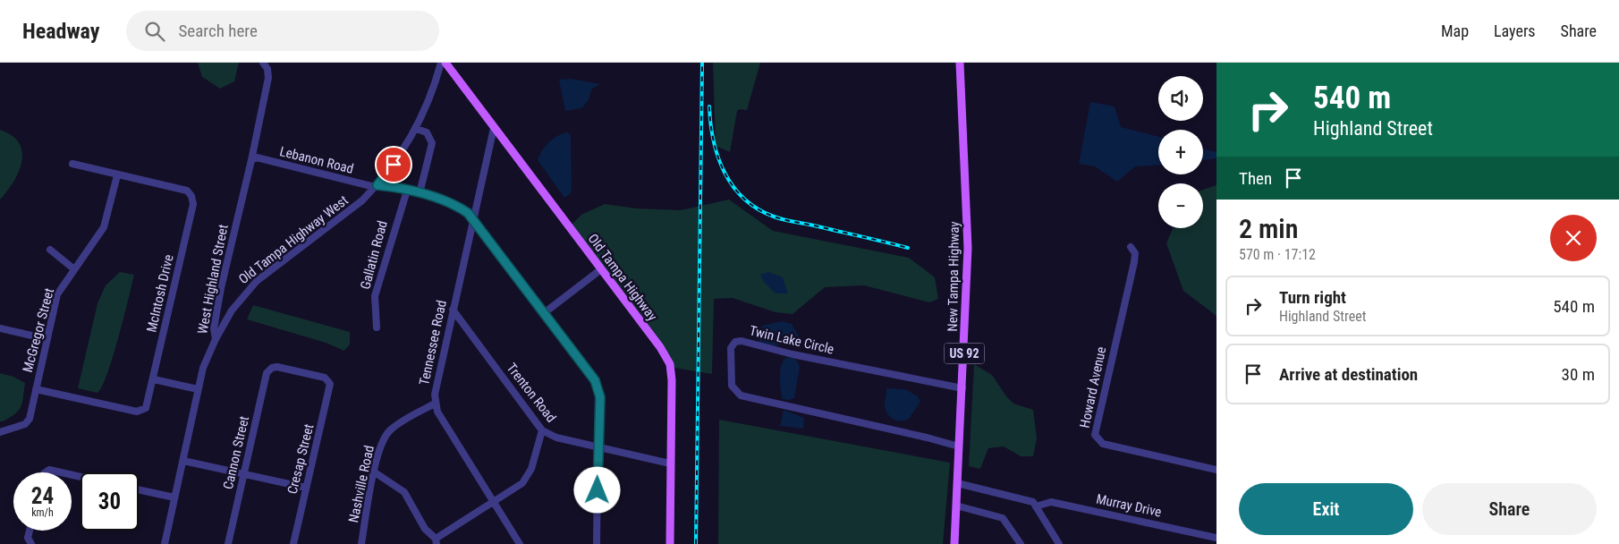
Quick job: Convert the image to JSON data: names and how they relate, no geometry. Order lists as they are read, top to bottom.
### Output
{
  "streets": {
    "main road": ["New Tampa Highway", "Old Tampa Highway", "US 92"],
    "street": [
      "Lebanon Road",
      "Old Tampa Highway West",
      "Gallatin Road",
      "West Highland Street",
      "McIntosh Drive",
      "McGregor Street",
      "Twin Lake Circle",
      "Tennessee Road",
      "Howard Avenue",
      "Trenton Road",
      "Cannon Street",
      "Cresap Street",
      "Nashville Road",
      "Murray Drive"
    ]
  },
  "crossings": [
    ["Lebanon Road", "Old Tampa Highway West"],
    ["Lebanon Road", "Gallatin Road"],
    ["Lebanon Road", "West Highland Street"],
    ["Lebanon Road", "Tennessee Road"],
    ["Lebanon Road", "Trenton Road"],
    ["Old Tampa Highway West", "West Highland Street"],
    ["New Tampa Highway", "Twin Lake Circle"],
    ["Old Tampa Highway", "Tennessee Road"],
    ["Old Tampa Highway", "Trenton Road"],
    ["McIntosh Drive", "McGregor Street"],
    ["Tennessee Road", "Trenton Road"],
    ["Tennessee Road", "Nashville Road"],
    ["Cannon Street", "Cresap Street"]
  ],
  "page": {
    "header": "Headway",
    "search": "Search here",
    "nav": ["Map", "Layers", "Share"],
    "turn": ["540 m", "Highland Street"],
    "map_buttons": ["+", "−"],
    "then": "Then",
    "heading": ["2 min", "570 m · 17:12"],
    "list": [
      {
        "name": "Turn right",
        "note": "Highland Street",
        "value": "540 m"
      },
      {
        "name": "Arrive at destination",
        "value": "30 m"
      }
    ],
    "speed": "24 km/h",
    "limit": "30",
    "buttons": ["Exit", "Share"]
  }
}
